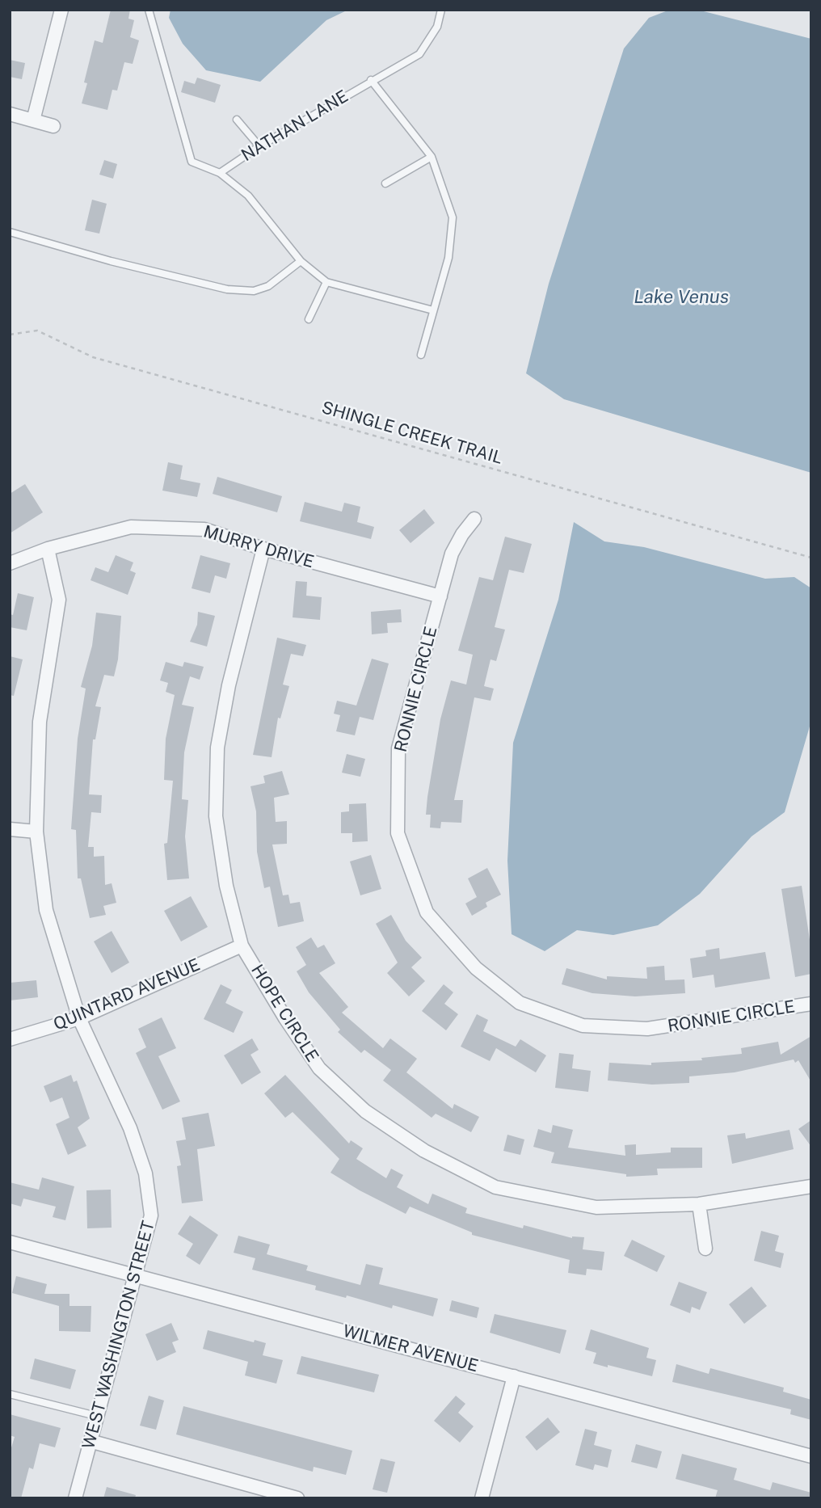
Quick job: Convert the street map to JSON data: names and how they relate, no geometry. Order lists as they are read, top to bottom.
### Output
{
  "streets": {
    "street": [
      "MURRY DRIVE",
      "RONNIE CIRCLE",
      "QUINTARD AVENUE",
      "HOPE CIRCLE",
      "WEST WASHINGTON STREET",
      "WILMER AVENUE"
    ],
    "lane": ["NATHAN LANE"],
    "path": ["SHINGLE CREEK TRAIL"]
  },
  "crossings": [
    ["MURRY DRIVE", "RONNIE CIRCLE"],
    ["MURRY DRIVE", "HOPE CIRCLE"],
    ["MURRY DRIVE", "WEST WASHINGTON STREET"],
    ["QUINTARD AVENUE", "HOPE CIRCLE"],
    ["QUINTARD AVENUE", "WEST WASHINGTON STREET"],
    ["WEST WASHINGTON STREET", "WILMER AVENUE"]
  ],
  "water": ["Lake Venus"]
}
